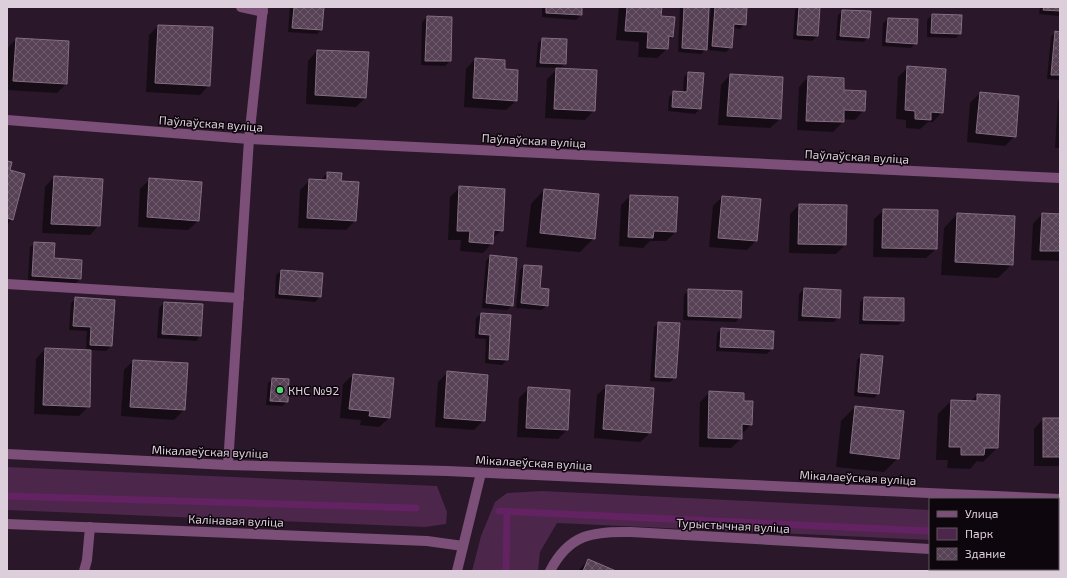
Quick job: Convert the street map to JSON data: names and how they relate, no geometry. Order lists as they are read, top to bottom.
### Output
{
  "streets": {
    "street": [
      "Паўлаўская вуліца",
      "Мікалаеўская вуліца",
      "Калінавая вуліца",
      "Турыстычная вуліца"
    ]
  },
  "places": ["КНС №92"],
  "legend": ["Улица", "Парк", "Здание"]
}
